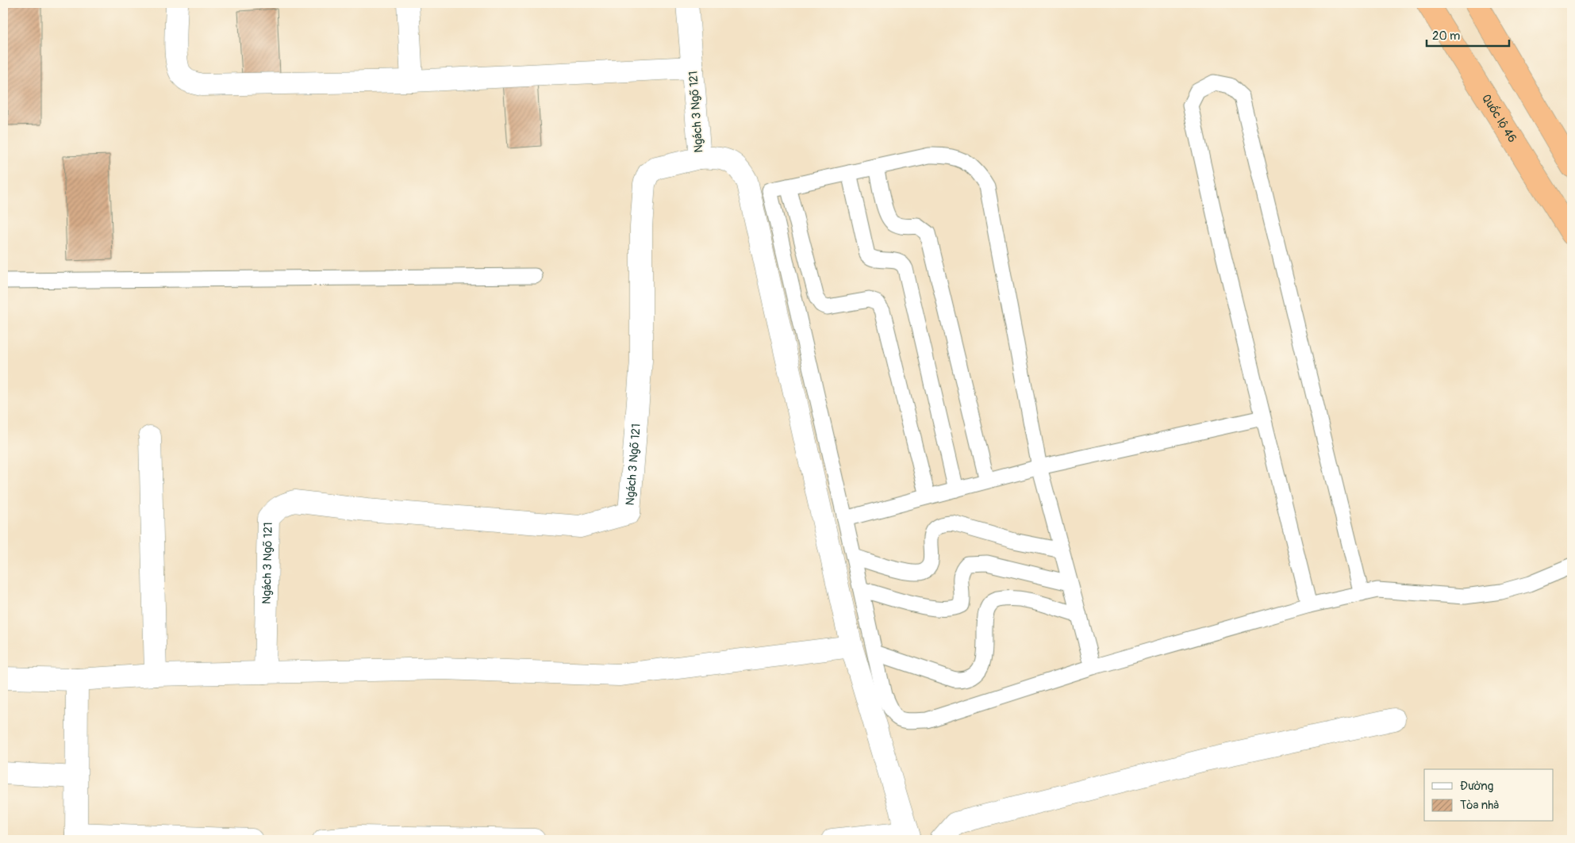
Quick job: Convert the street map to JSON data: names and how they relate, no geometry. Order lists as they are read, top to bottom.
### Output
{
  "streets": {
    "highway": ["Quốc lộ 46"],
    "street": ["Ngách 3 Ngõ 121"]
  },
  "legend": ["Đường", "Tòa nhà"],
  "scale_bar": "20 m"
}
